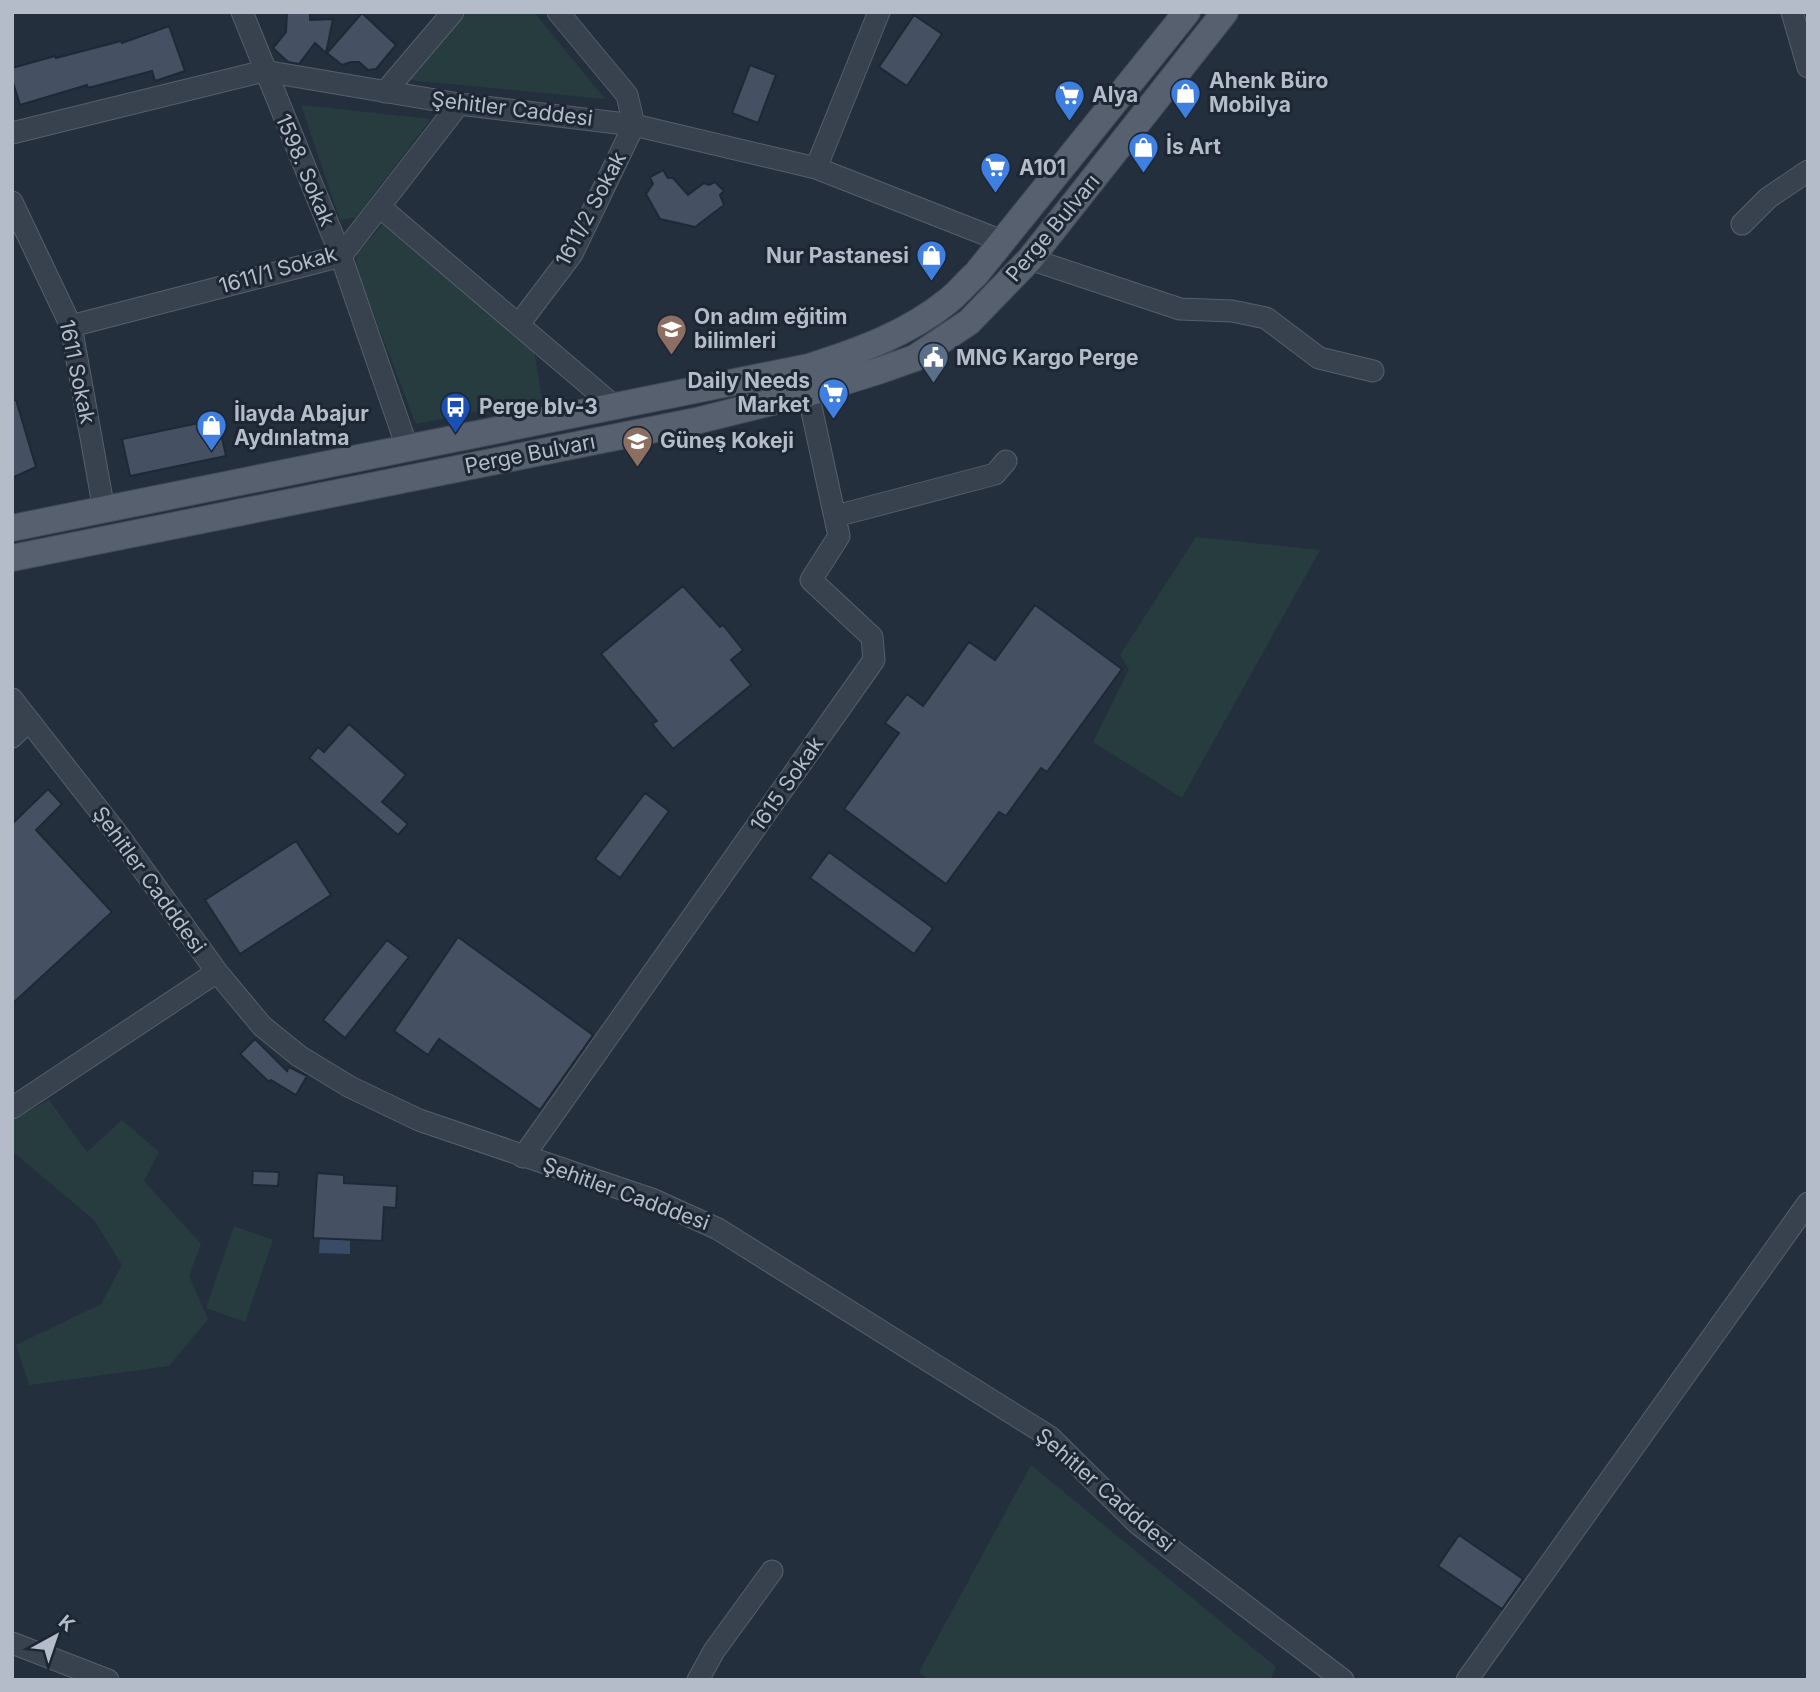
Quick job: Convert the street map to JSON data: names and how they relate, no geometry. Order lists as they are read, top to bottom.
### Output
{
  "streets": {
    "main road": ["Perge Bulvarı"],
    "street": [
      "Şehitler Caddesi",
      "1598. Sokak",
      "1611/2 Sokak",
      "1611/1 Sokak",
      "1611 Sokak",
      "1615 Sokak",
      "Şehitler Cadddesi"
    ]
  },
  "crossings": [
    ["Şehitler Caddesi", "1598. Sokak"],
    ["Şehitler Caddesi", "1611/2 Sokak"],
    ["Şehitler Caddesi", "Perge Bulvarı"],
    ["Şehitler Caddesi", "1611/1 Sokak"],
    ["1598. Sokak", "Perge Bulvarı"],
    ["1598. Sokak", "1611/1 Sokak"],
    ["Perge Bulvarı", "1611 Sokak"],
    ["Perge Bulvarı", "1615 Sokak"],
    ["1611/1 Sokak", "1611 Sokak"],
    ["1615 Sokak", "Şehitler Cadddesi"]
  ],
  "places": {
    "shop": [
      "Ahenk Büro Mobilya",
      "İs Art",
      "Nur Pastanesi",
      "İlayda Abajur Aydınlatma"
    ],
    "supermarket": ["Alya", "A101", "Daily Needs Market"],
    "school or university": ["On adım eğitim bilimleri", "Güneş Kokeji"],
    "public building": ["MNG Kargo Perge"],
    "bus stop": ["Perge blv-3"]
  },
  "north": "top right"
}
